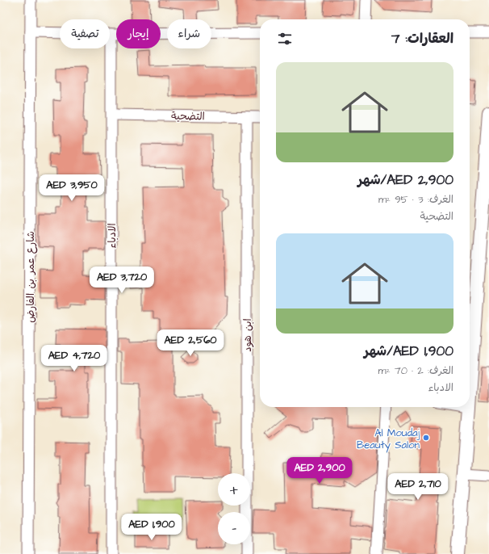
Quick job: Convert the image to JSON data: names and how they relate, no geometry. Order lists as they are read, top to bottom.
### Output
{
  "streets": {
    "street": [
      "التضحية",
      "الادباء",
      "شارع عمر بن الفارض",
      "ابن هود"
    ]
  },
  "crossings": [
    ["التضحية", "الادباء"],
    ["التضحية", "ابن هود"]
  ],
  "places": ["Al Moudaj Beauty Salon"],
  "page": {
    "chip": ["شراء", "إيجار", "تصفية"],
    "heading": "العقارات: 7",
    "list": [
      {
        "name": "AED 2,900/شهر",
        "note": "الغرف: 3 · 95 m² · التضحية"
      },
      {
        "name": "AED 1,900/شهر",
        "note": "الغرف: 2 · 70 m² · الادباء"
      }
    ],
    "price": [
      "AED 3,950",
      "AED 3,720",
      "AED 2,560",
      "AED 4,720",
      "AED 2,900",
      "AED 2,710",
      "AED 1,900"
    ],
    "map_buttons": ["+", "−"]
  }
}
